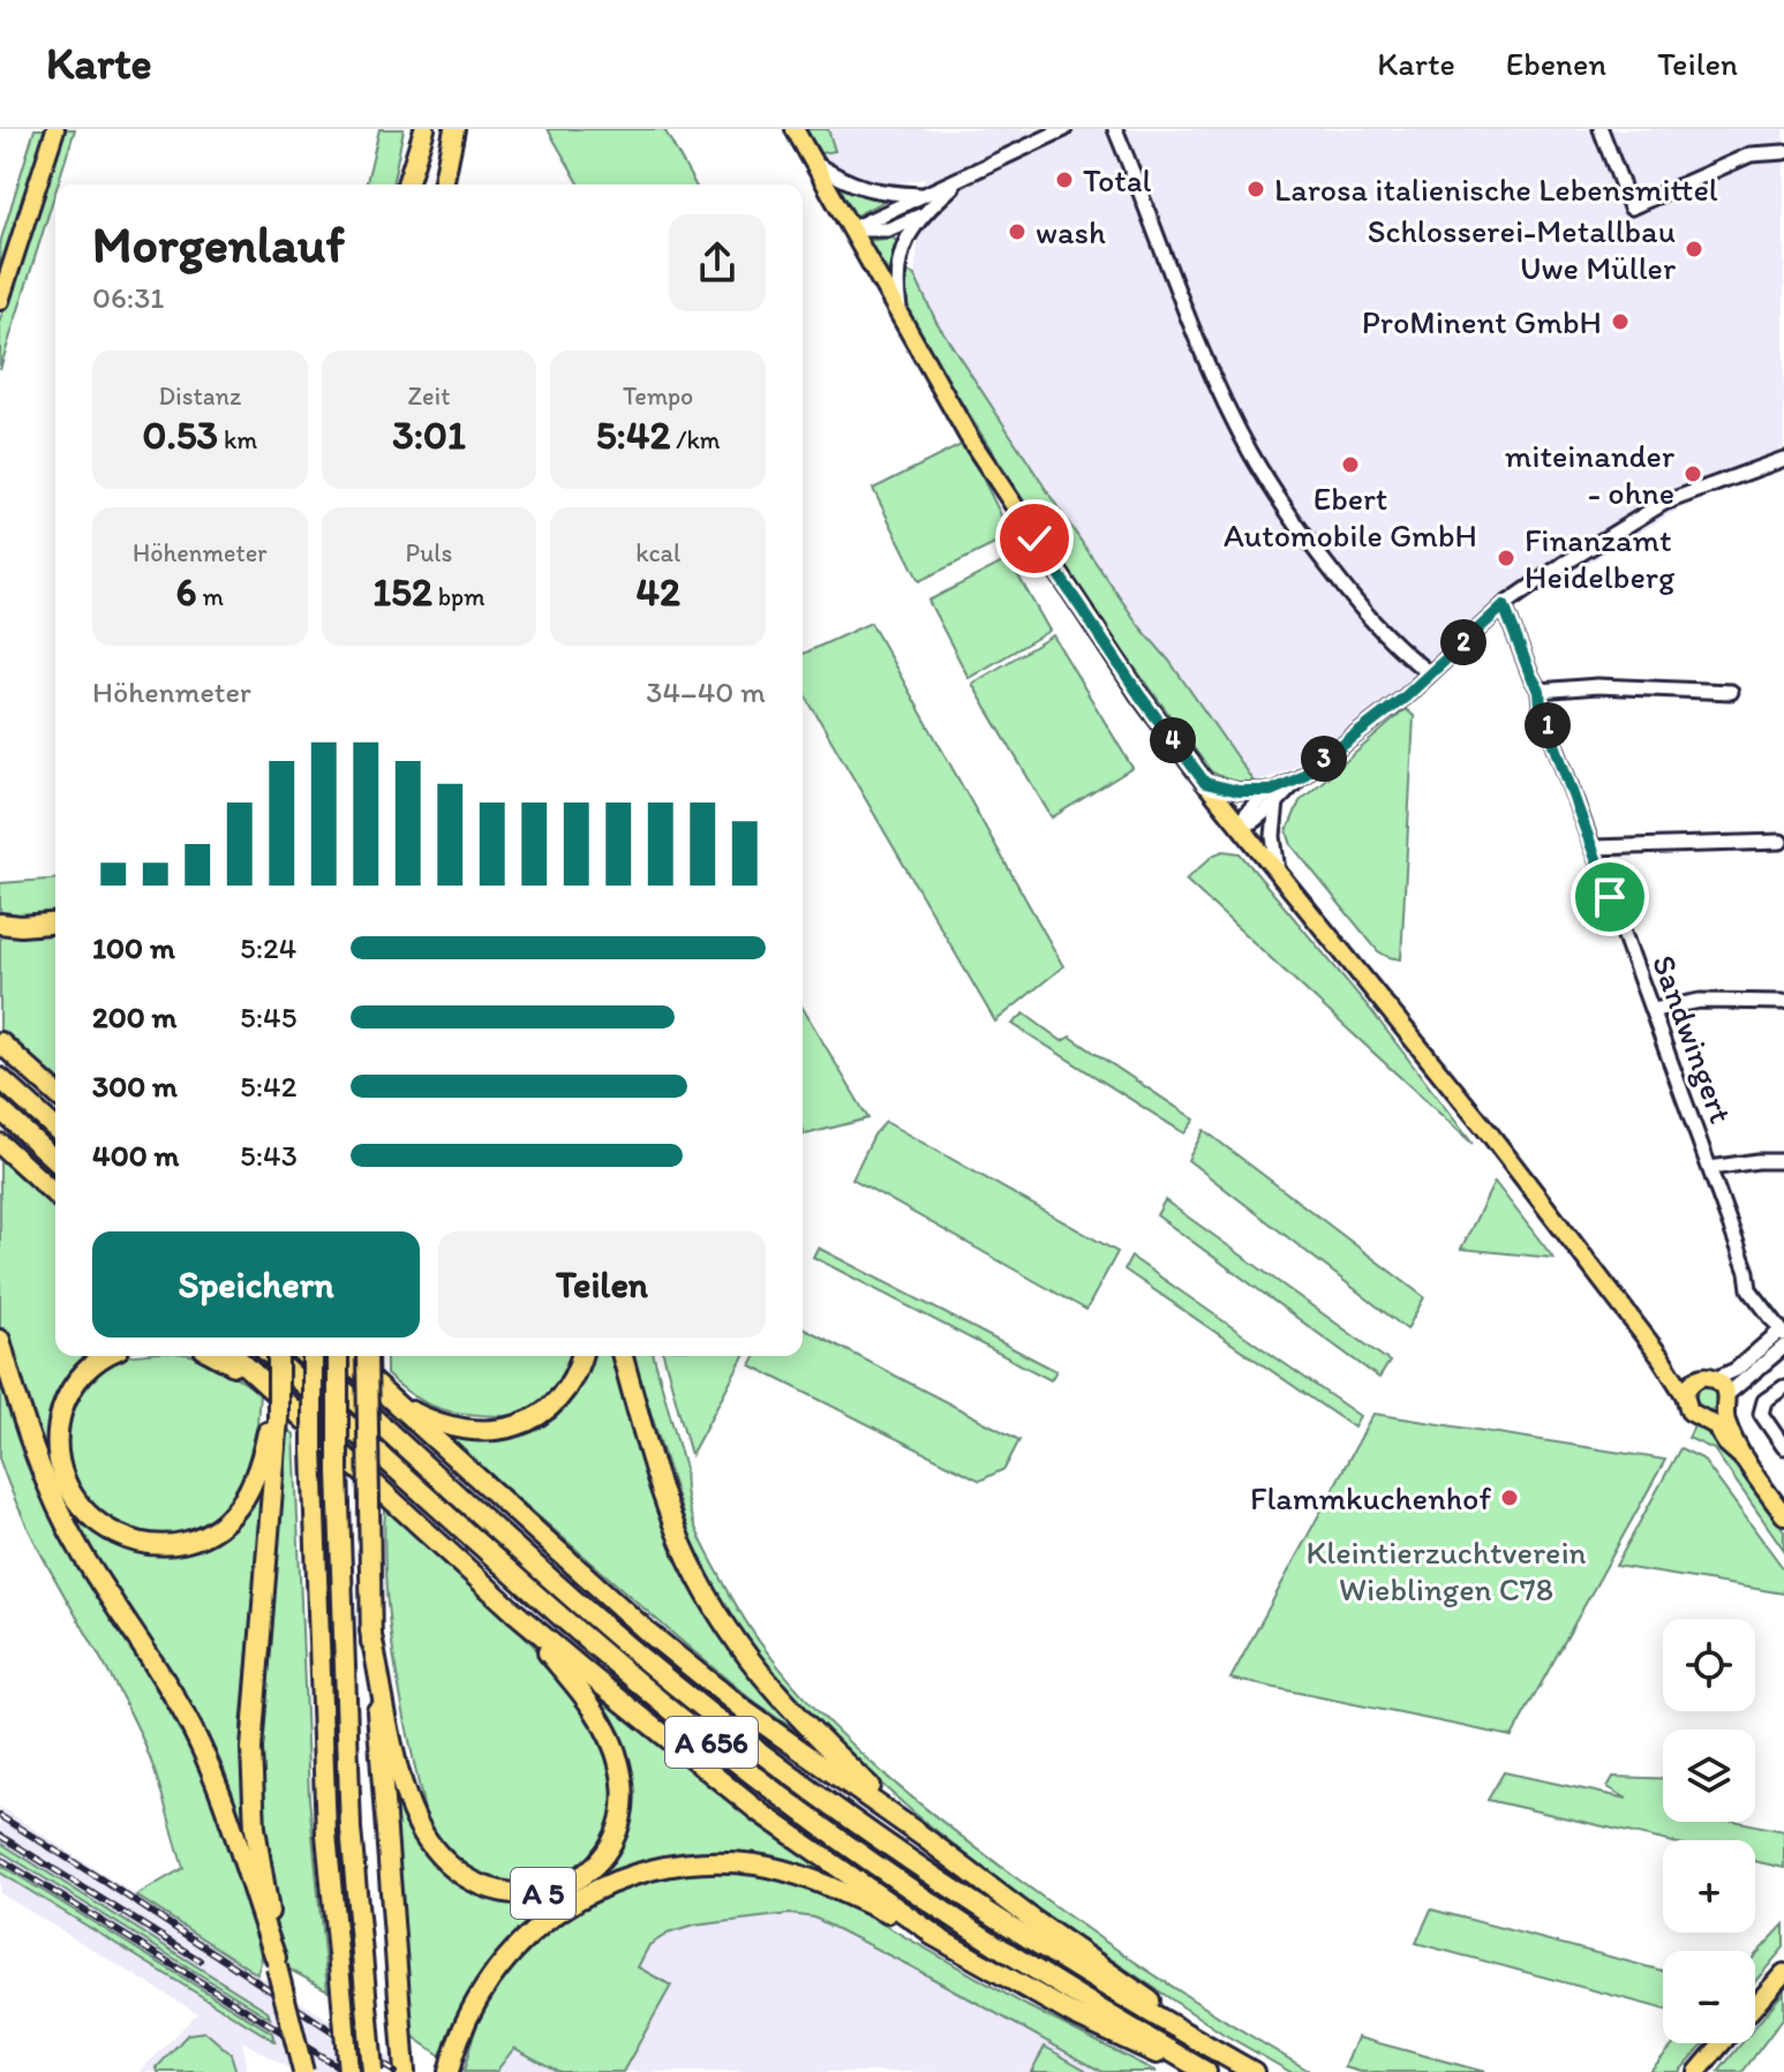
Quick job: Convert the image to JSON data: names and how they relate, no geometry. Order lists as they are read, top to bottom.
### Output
{
  "streets": {
    "highway": ["A 656", "A 5"],
    "street": ["Sandwingert"]
  },
  "parks": ["Kleintierzuchtverein Wieblingen C78"],
  "places": [
    "Total",
    "Larosa italienische Lebensmittel",
    "wash",
    "Schlosserei-Metallbau Uwe Müller",
    "ProMinent GmbH",
    "Ebert Automobile GmbH",
    "miteinander - ohne",
    "Finanzamt Heidelberg",
    "Flammkuchenhof"
  ],
  "page": {
    "header": "Karte",
    "nav": ["Karte", "Ebenen", "Teilen"],
    "heading": ["Morgenlauf", "06:31"],
    "stats": [
      ["Distanz", "0.53 km"],
      ["Zeit", "3:01"],
      ["Tempo", "5:42 /km"],
      ["Höhenmeter", "6 m"],
      ["Puls", "152 bpm"],
      ["kcal", "42"]
    ],
    "pins": [
      "2",
      "1",
      "4",
      "3"
    ],
    "chart": ["Höhenmeter", "34–40 m"],
    "list": [
      {
        "name": "100 m",
        "note": "5:24"
      },
      {
        "name": "200 m",
        "note": "5:45"
      },
      {
        "name": "300 m",
        "note": "5:42"
      },
      {
        "name": "400 m",
        "note": "5:43"
      }
    ],
    "buttons": ["Speichern", "Teilen"],
    "map_buttons": ["+", "−"]
  }
}
